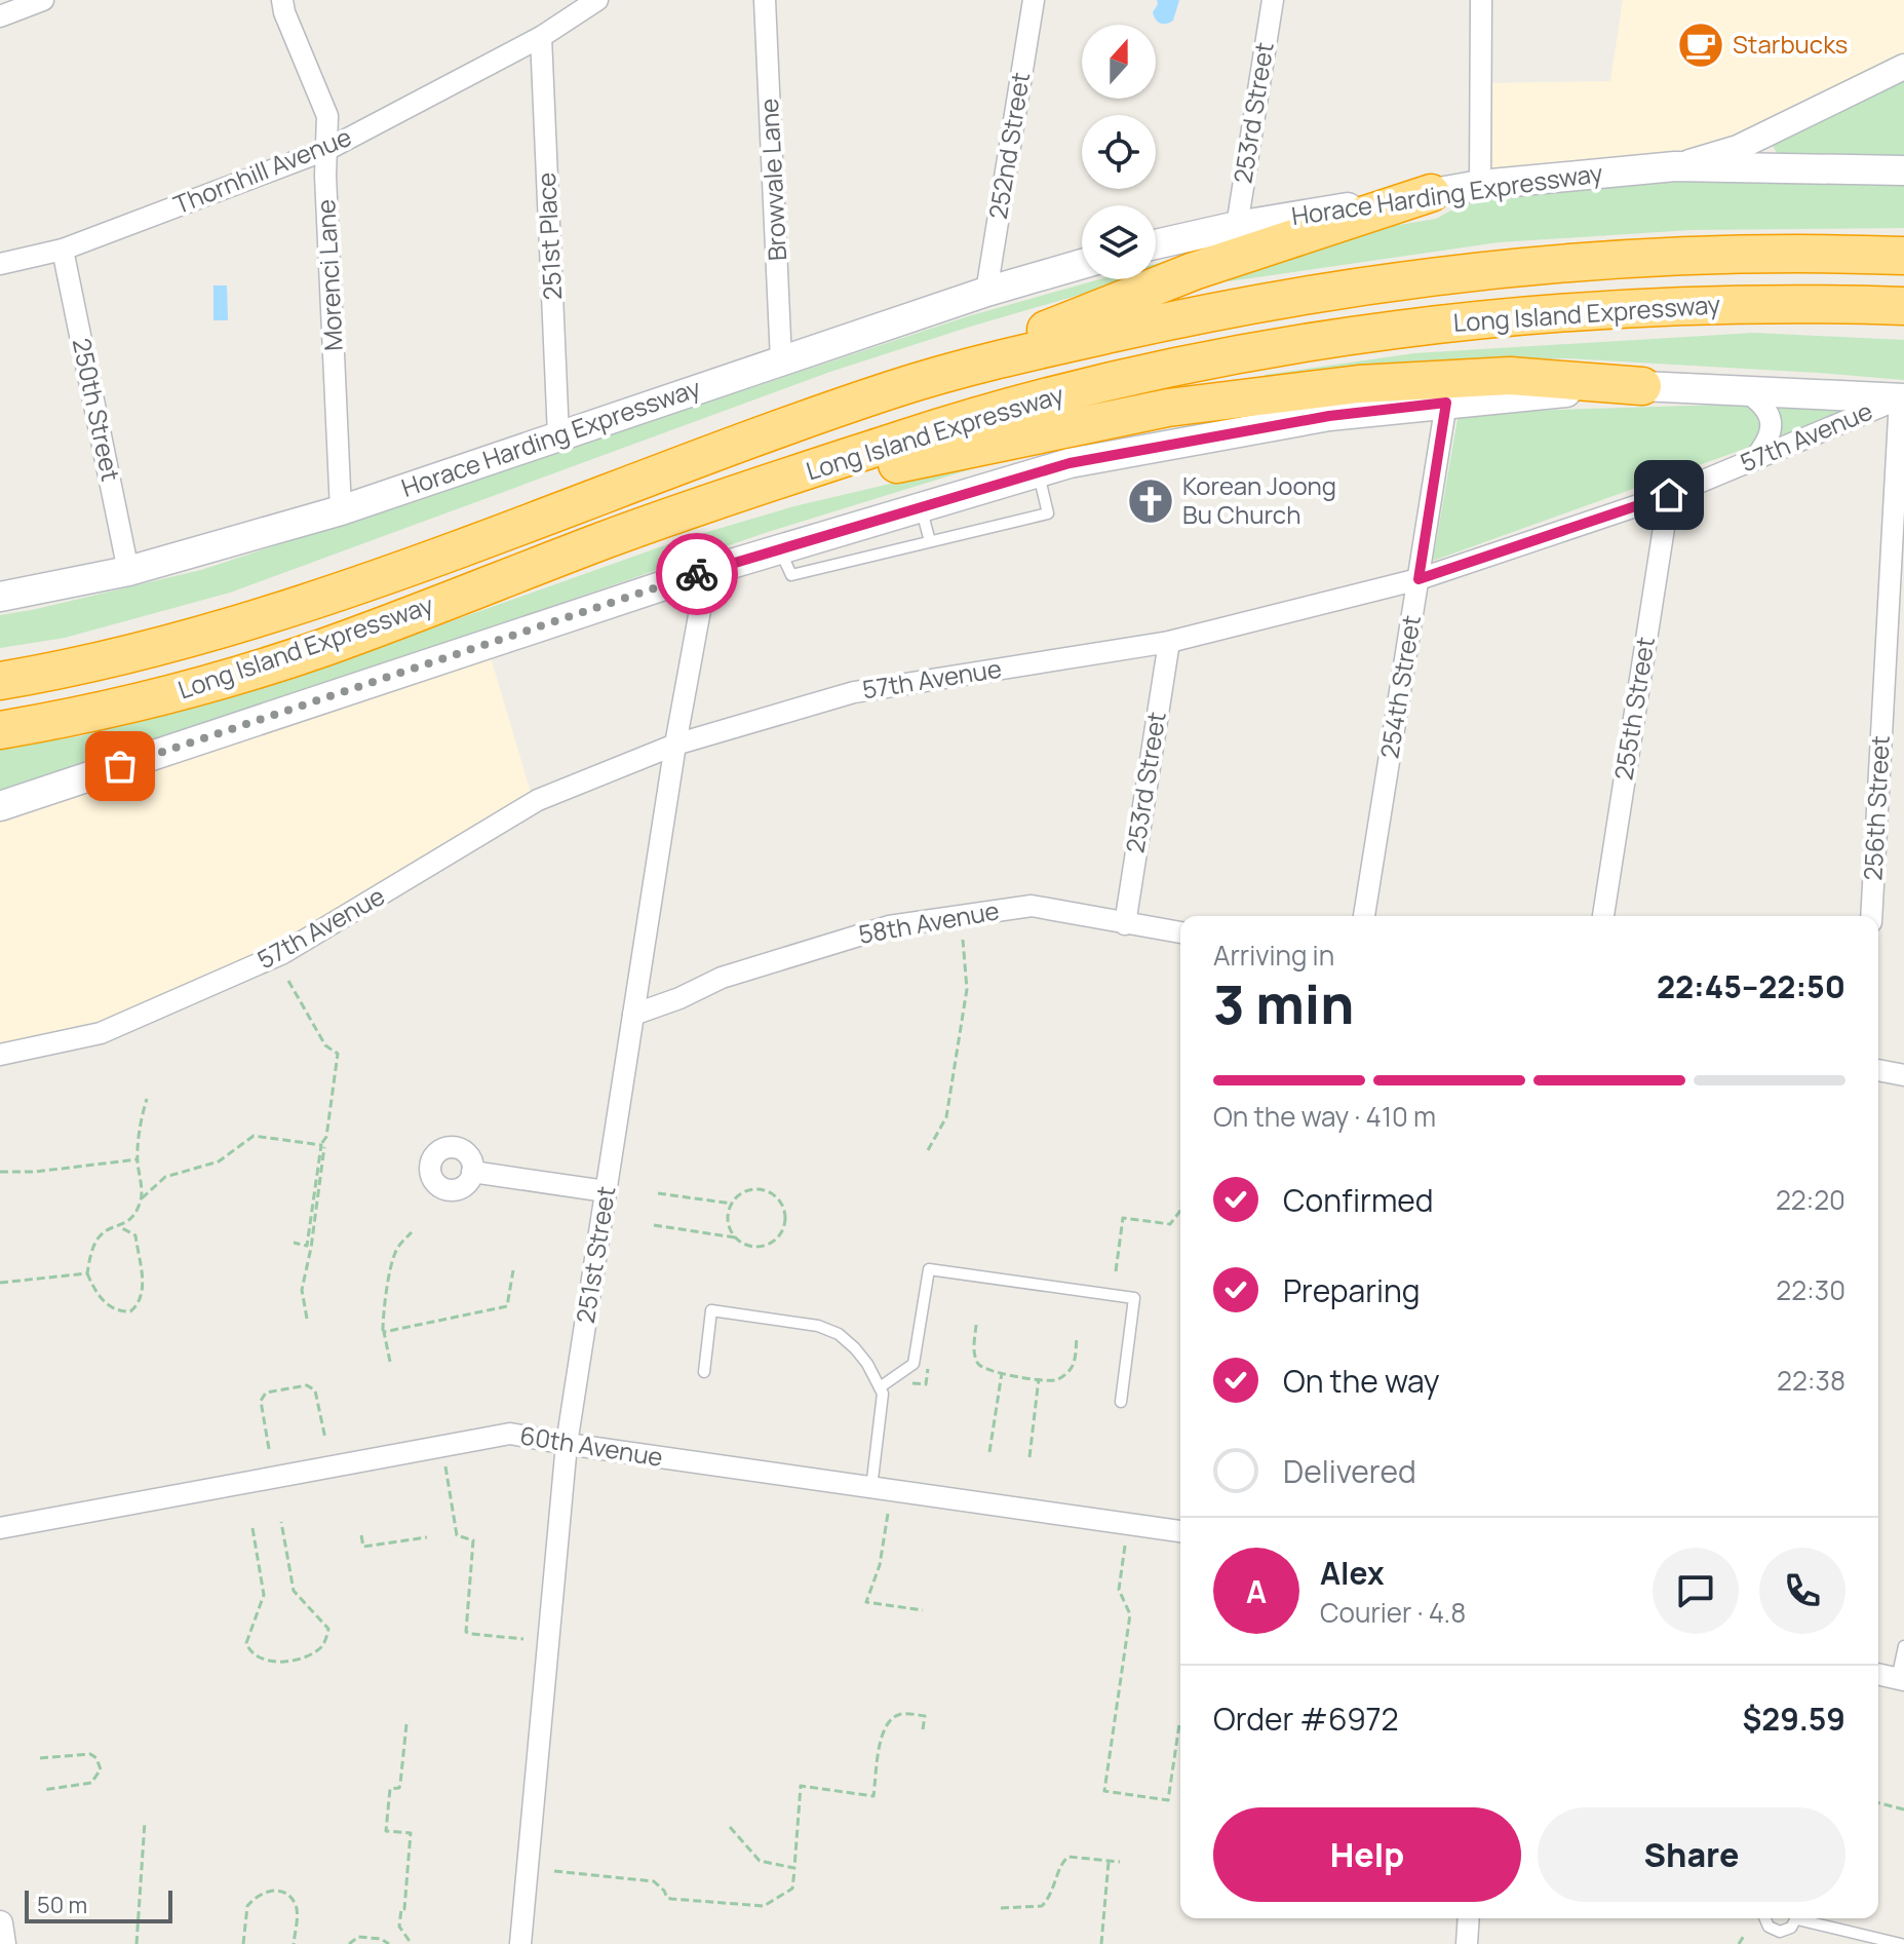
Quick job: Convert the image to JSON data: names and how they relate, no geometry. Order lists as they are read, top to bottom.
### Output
{
  "streets": {
    "highway": ["Long Island Expressway"],
    "main road": ["Horace Harding Expressway"],
    "street": [
      "253rd Street",
      "252nd Street",
      "Thornhill Avenue",
      "Browvale Lane",
      "251st Place",
      "Morenci Lane",
      "250th Street",
      "57th Avenue",
      "254th Street",
      "255th Street",
      "256th Street",
      "58th Avenue",
      "251st Street",
      "60th Avenue"
    ]
  },
  "crossings": [
    ["253rd Street", "Horace Harding Expressway"],
    ["253rd Street", "57th Avenue"],
    ["253rd Street", "58th Avenue"],
    ["252nd Street", "Horace Harding Expressway"],
    ["Thornhill Avenue", "251st Place"],
    ["Thornhill Avenue", "Morenci Lane"],
    ["Thornhill Avenue", "250th Street"],
    ["Browvale Lane", "Horace Harding Expressway"],
    ["Horace Harding Expressway", "251st Place"],
    ["Horace Harding Expressway", "Morenci Lane"],
    ["Horace Harding Expressway", "250th Street"],
    ["57th Avenue", "254th Street"],
    ["57th Avenue", "255th Street"],
    ["57th Avenue", "256th Street"],
    ["57th Avenue", "251st Street"],
    ["58th Avenue", "251st Street"],
    ["251st Street", "60th Avenue"]
  ],
  "places": {
    "cafe": ["Starbucks"],
    "church": ["Korean Joong Bu Church"]
  },
  "scale_bar": "50 m",
  "north": "top",
  "page": {
    "heading": ["3 min", "Arriving in", "22:45–22:50"],
    "panel": [
      "Alex",
      "Courier · 4.8",
      "Order #6972",
      "$29.59"
    ],
    "bar": "On the way · 410 m",
    "list": [
      ["Confirmed", "22:20"],
      ["Preparing", "22:30"],
      ["On the way", "22:38"],
      "Delivered"
    ],
    "round": "A",
    "buttons": ["Help", "Share"],
    "scale": "50 m"
  }
}
